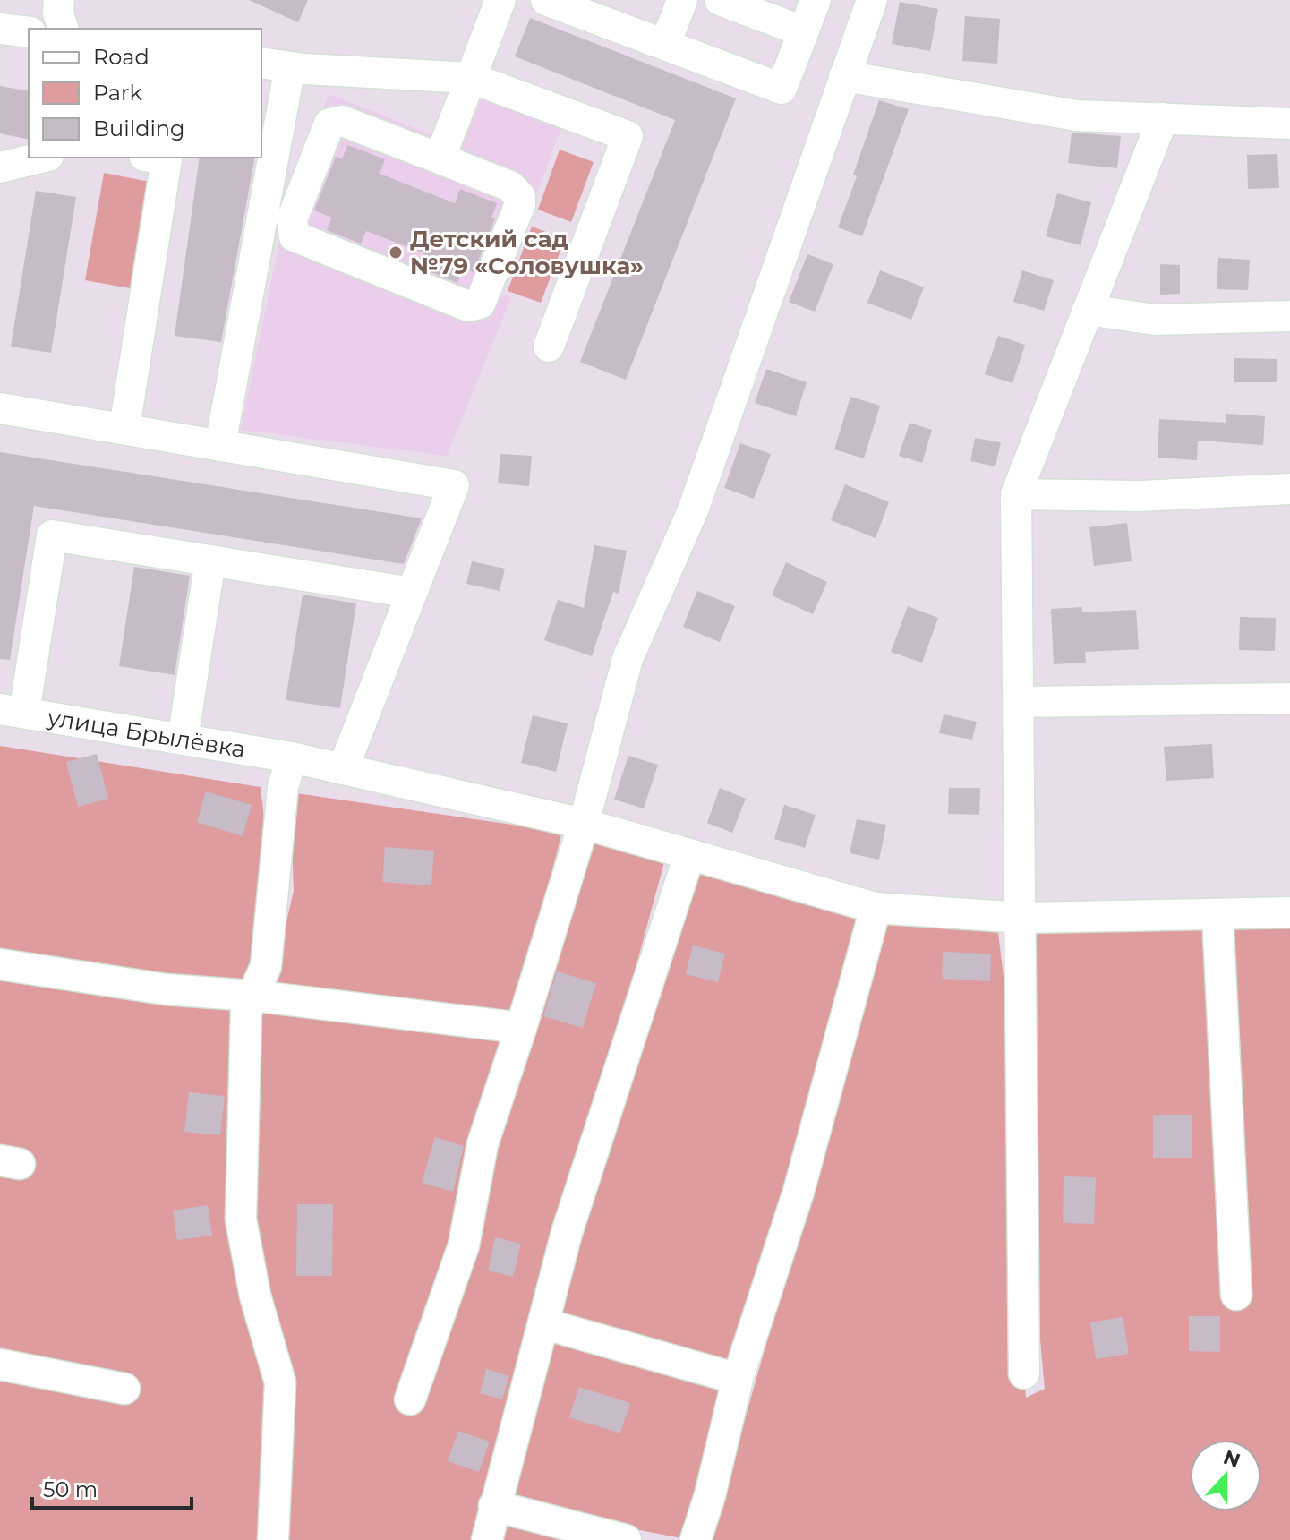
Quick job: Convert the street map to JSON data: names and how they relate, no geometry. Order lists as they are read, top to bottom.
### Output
{
  "streets": {
    "street": ["улица Брылёвка"]
  },
  "places": ["Детский сад №79 «Соловушка»"],
  "legend": ["Road", "Park", "Building"],
  "scale_bar": "50 m",
  "north": "top"
}
